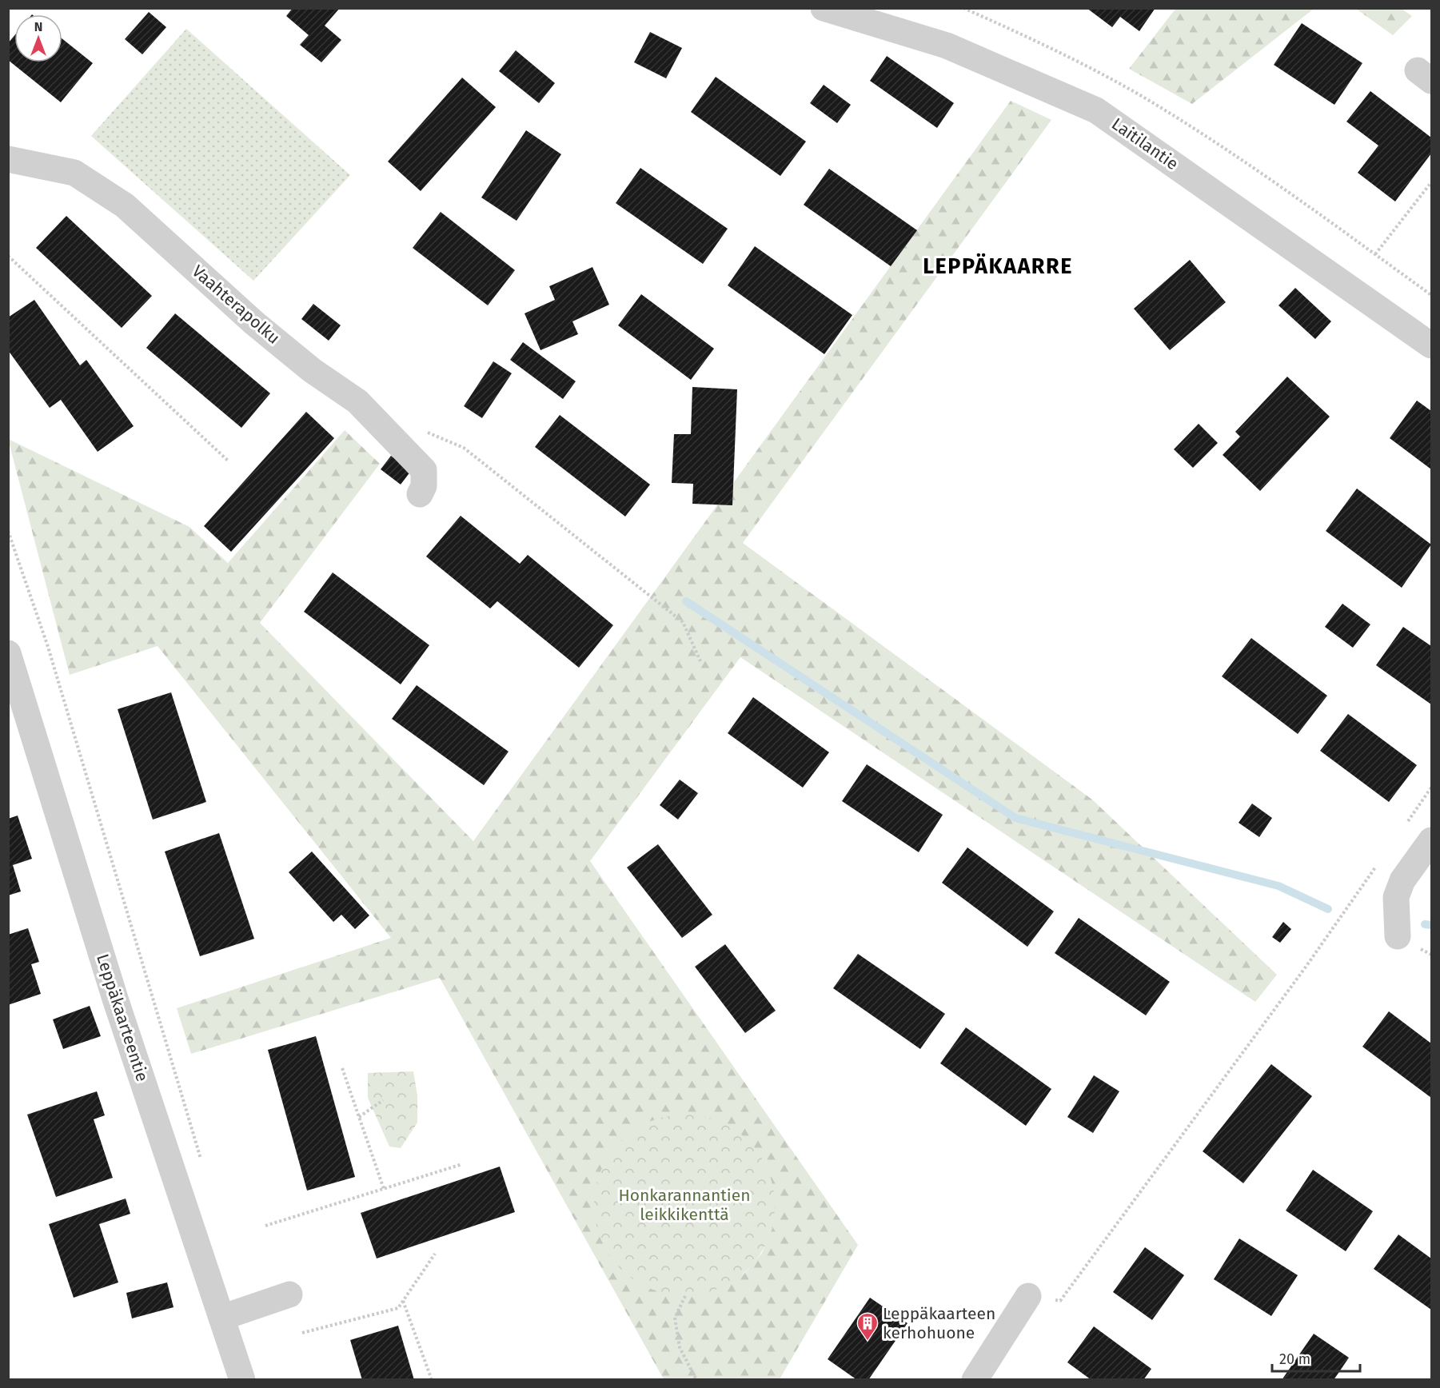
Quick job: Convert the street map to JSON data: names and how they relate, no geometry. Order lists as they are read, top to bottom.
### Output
{
  "streets": {
    "street": ["Laitilantie", "Vaahterapolku", "Leppäkaarteentie"]
  },
  "districts": ["LEPPÄKAARRE"],
  "parks": ["Honkarannantien leikkikenttä"],
  "places": {
    "building": ["Leppäkaarteen kerhohuone"]
  },
  "scale_bar": "20 m",
  "north": "top"
}
